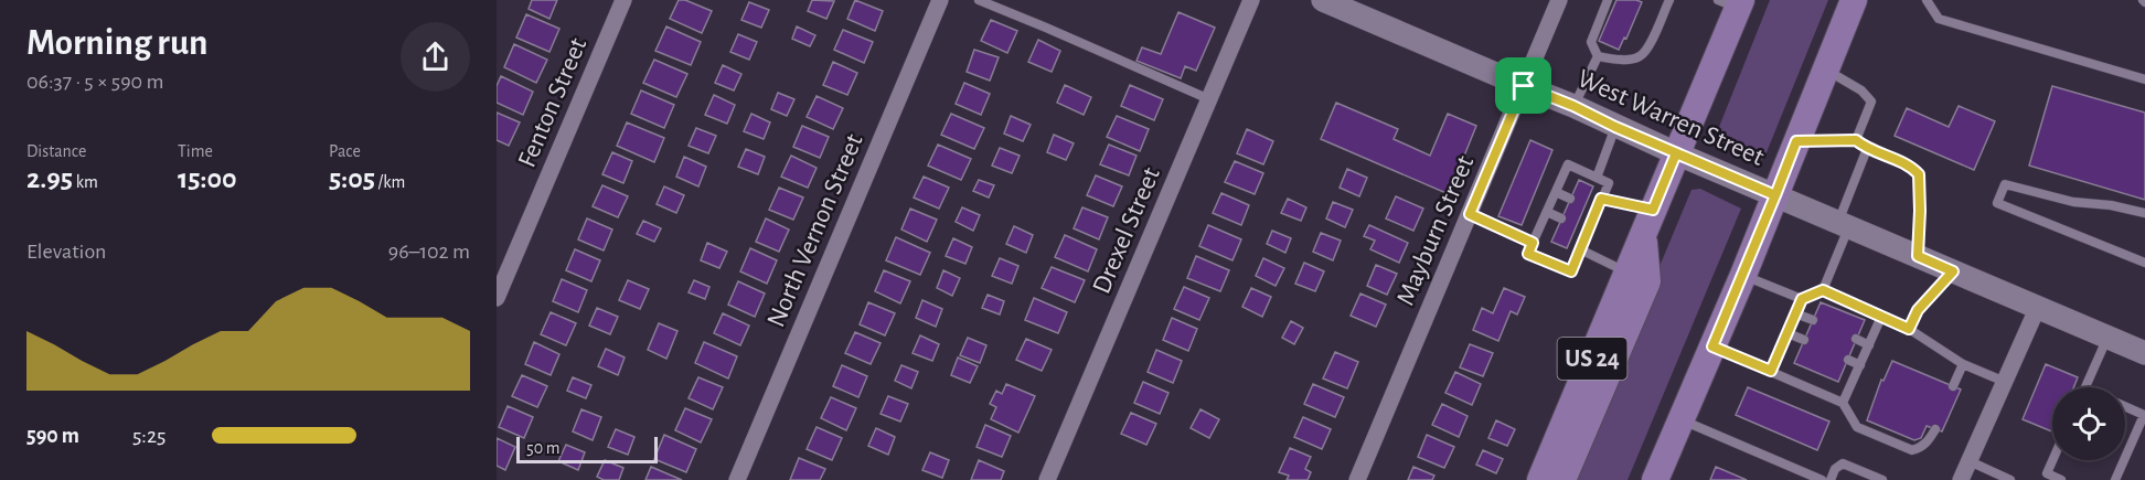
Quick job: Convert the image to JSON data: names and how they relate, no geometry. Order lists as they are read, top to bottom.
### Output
{
  "streets": {
    "main road": ["West Warren Street", "US 24"],
    "street": [
      "Fenton Street",
      "North Vernon Street",
      "Drexel Street",
      "Mayburn Street"
    ]
  },
  "crossings": [
    ["West Warren Street", "Mayburn Street"],
    ["West Warren Street", "US 24"]
  ],
  "scale_bar": "50 m",
  "page": {
    "heading": ["Morning run", "06:37 · 5 × 590 m"],
    "stats": [
      ["Distance", "2.95 km"],
      ["Time", "15:00"],
      ["Pace", "5:05 /km"]
    ],
    "chart": ["Elevation", "96–102 m"],
    "list": [
      {
        "name": "590 m",
        "note": "5:25"
      }
    ],
    "scale": "50 m"
  }
}
